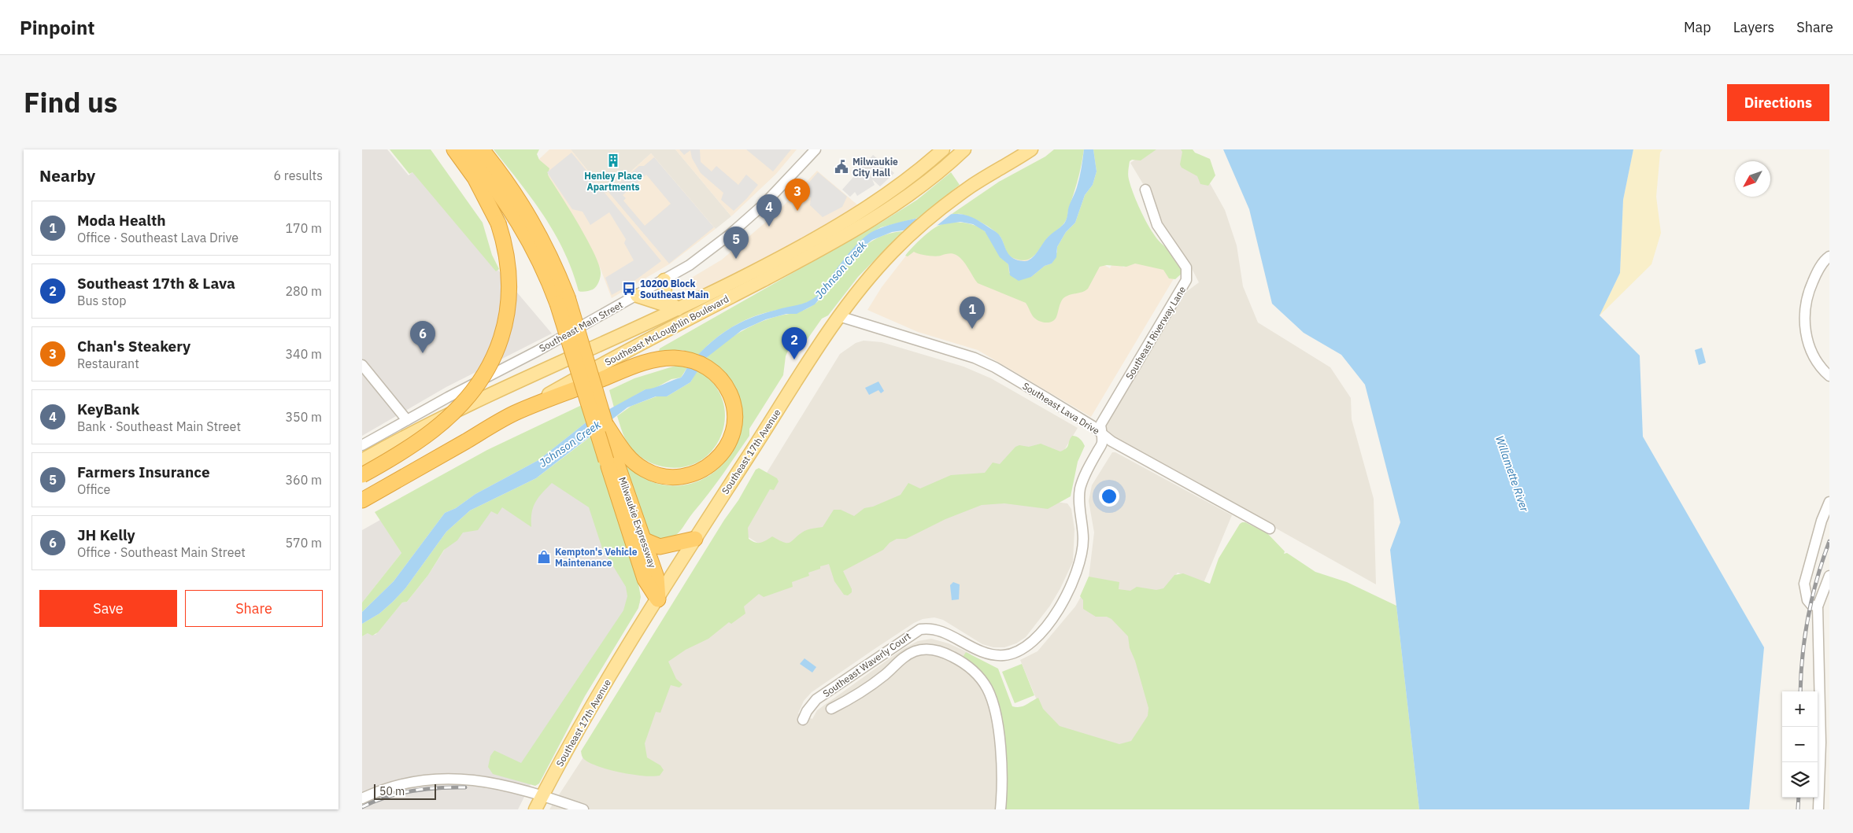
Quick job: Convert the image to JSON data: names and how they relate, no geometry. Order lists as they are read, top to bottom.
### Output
{
  "streets": {
    "highway": ["Southeast McLoughlin Boulevard", "Milwaukie Expressway"],
    "main road": ["Southeast 17th Avenue"],
    "street": [
      "Southeast Main Street",
      "Southeast Riverway Lane",
      "Southeast Lava Drive",
      "Southeast Waverly Court"
    ]
  },
  "crossings": [
    ["Southeast Riverway Lane", "Southeast Lava Drive"],
    ["Southeast Riverway Lane", "Southeast Waverly Court"],
    ["Southeast Lava Drive", "Southeast 17th Avenue"],
    ["Southeast Lava Drive", "Southeast Waverly Court"],
    ["Southeast 17th Avenue", "Milwaukie Expressway"]
  ],
  "water": ["Johnson Creek", "Willamette River"],
  "places": {
    "building": ["Henley Place Apartments"],
    "public building": ["Milwaukie City Hall"],
    "bus stop": ["10200 Block Southeast Main"],
    "shop": ["Kempton's Vehicle Maintenance"]
  },
  "scale_bar": "50 m",
  "north": "bottom left",
  "page": {
    "header": "Pinpoint",
    "nav": ["Map", "Layers", "Share"],
    "title": "Find us",
    "buttons": [
      "Directions",
      ["Save", "Share"]
    ],
    "heading": ["Nearby", "6 results"],
    "pins": [
      "3",
      "4",
      "5",
      "1",
      "6",
      "2"
    ],
    "list": [
      {
        "mark": "1",
        "name": "Moda Health",
        "note": "Office · Southeast Lava Drive",
        "value": "170 m"
      },
      {
        "mark": "2",
        "name": "Southeast 17th & Lava",
        "note": "Bus stop",
        "value": "280 m"
      },
      {
        "mark": "3",
        "name": "Chan's Steakery",
        "note": "Restaurant",
        "value": "340 m"
      },
      {
        "mark": "4",
        "name": "KeyBank",
        "note": "Bank · Southeast Main Street",
        "value": "350 m"
      },
      {
        "mark": "5",
        "name": "Farmers Insurance",
        "note": "Office",
        "value": "360 m"
      },
      {
        "mark": "6",
        "name": "JH Kelly",
        "note": "Office · Southeast Main Street",
        "value": "570 m"
      }
    ],
    "map_buttons": ["+", "−"],
    "scale": "50 m"
  }
}
